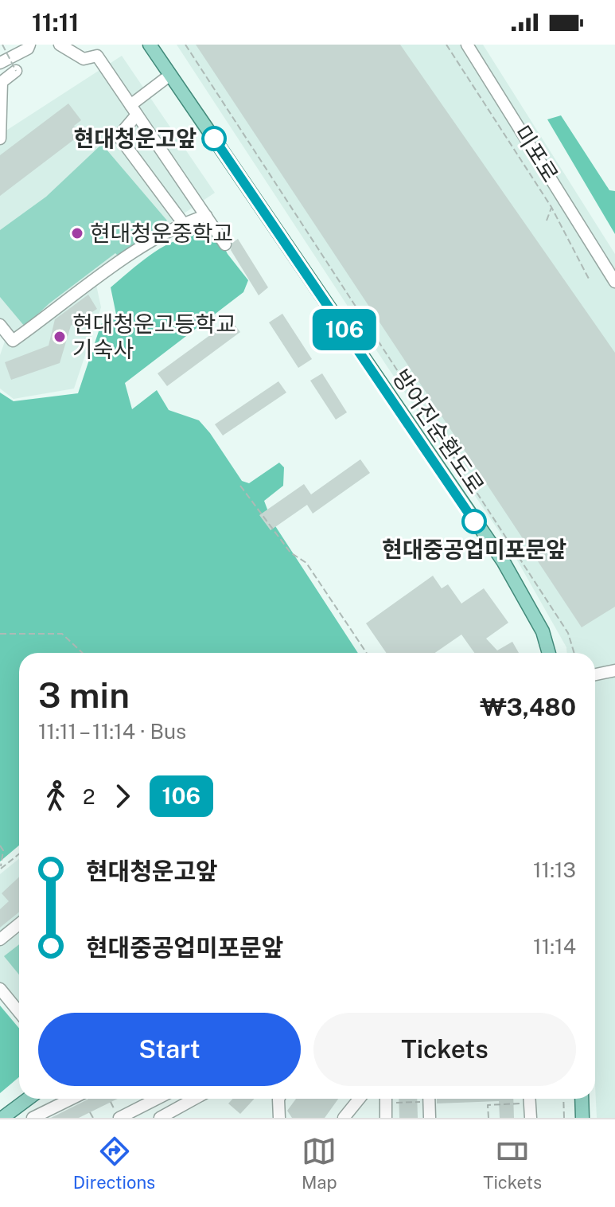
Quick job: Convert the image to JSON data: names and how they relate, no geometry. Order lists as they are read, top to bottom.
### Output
{
  "streets": {
    "main road": ["방어진순환도로"],
    "street": ["미포로"]
  },
  "places": [
    "현대청운고앞",
    "현대청운중학교",
    "현대청운고등학교 기숙사",
    "현대중공업미포문앞"
  ],
  "lines": ["bus line 106"],
  "page": {
    "status": "11:11",
    "on_map": "106",
    "heading": ["3 min", "11:11 – 11:14 · Bus", "₩3,480"],
    "legs": ["2", "106"],
    "list": [
      {
        "name": "현대청운고앞",
        "value": "11:13"
      },
      {
        "name": "현대중공업미포문앞",
        "value": "11:14"
      }
    ],
    "buttons": ["Start", "Tickets"],
    "tabs": ["Directions", "Map", "Tickets"]
  }
}
